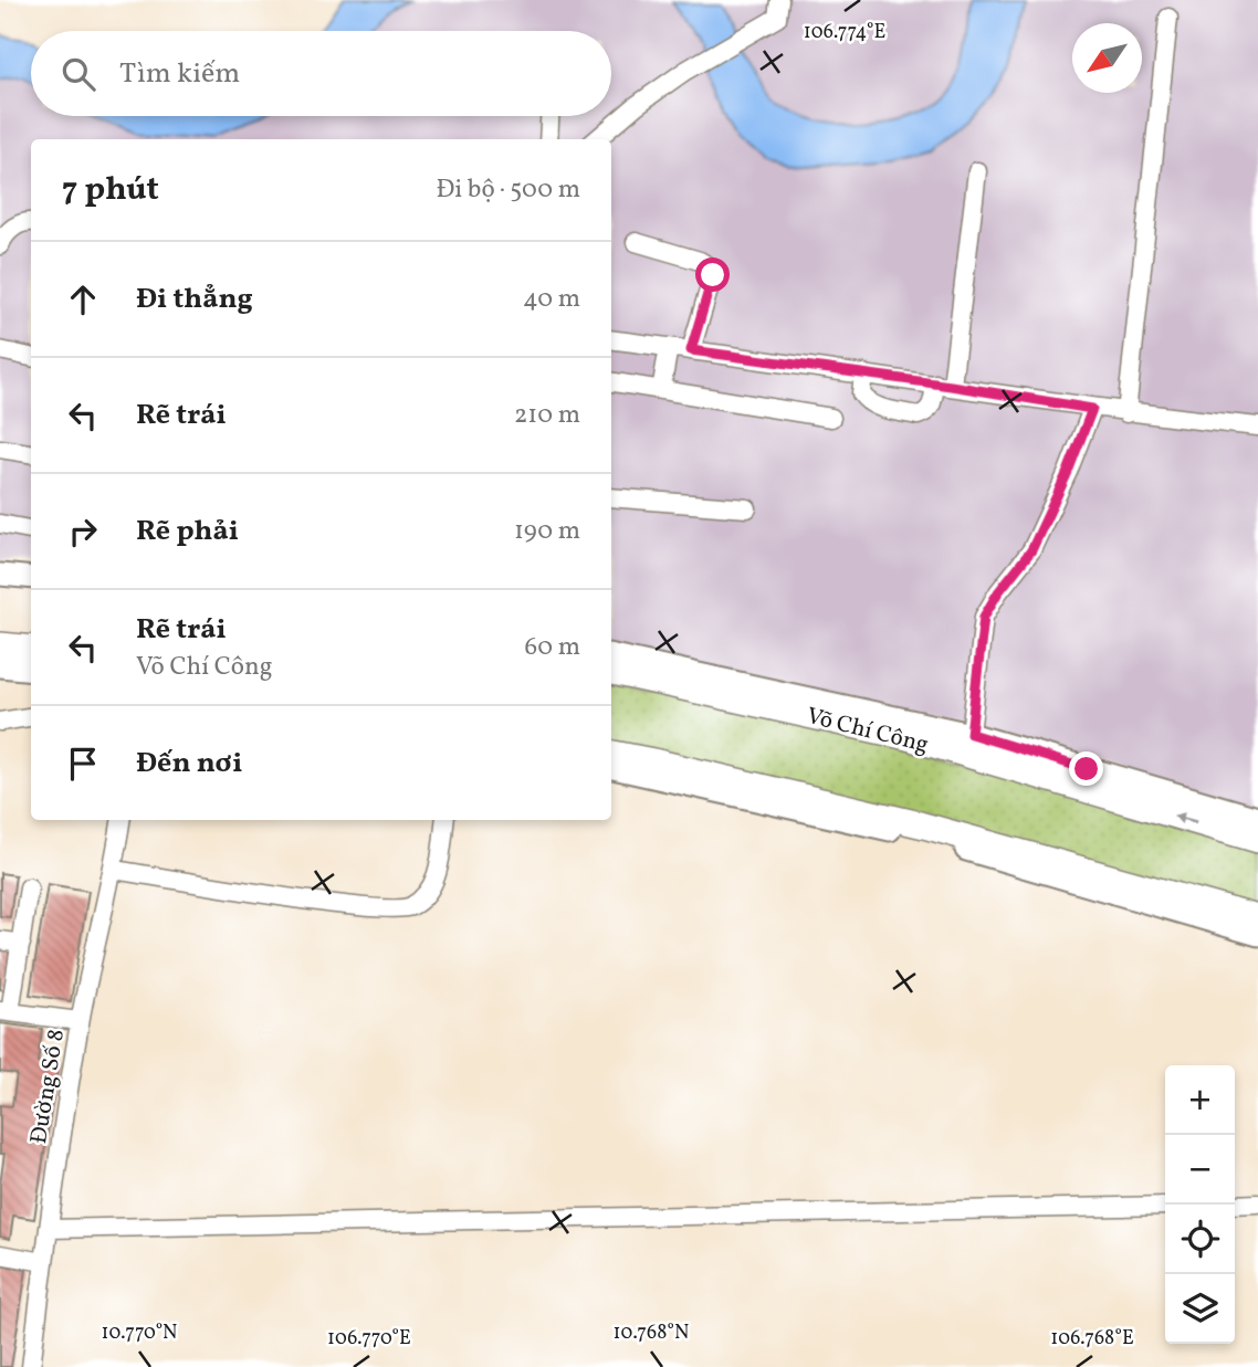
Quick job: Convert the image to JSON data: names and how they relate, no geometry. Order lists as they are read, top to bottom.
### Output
{
  "streets": {
    "highway": ["Võ Chí Công"],
    "street": ["Đường Số 8"]
  },
  "north": "bottom left",
  "page": {
    "search": "Tìm kiếm",
    "heading": ["7 phút", "Đi bộ · 500 m"],
    "list": [
      ["Đi thẳng", "40 m"],
      ["Rẽ trái", "210 m"],
      ["Rẽ phải", "190 m"],
      ["Rẽ trái", "Võ Chí Công", "60 m"],
      "Đến nơi"
    ],
    "map_buttons": ["+", "−"]
  },
  "coordinates": [
    "106.774°E",
    "10.770°N",
    "10.768°N",
    "106.770°E",
    "106.768°E"
  ]
}
